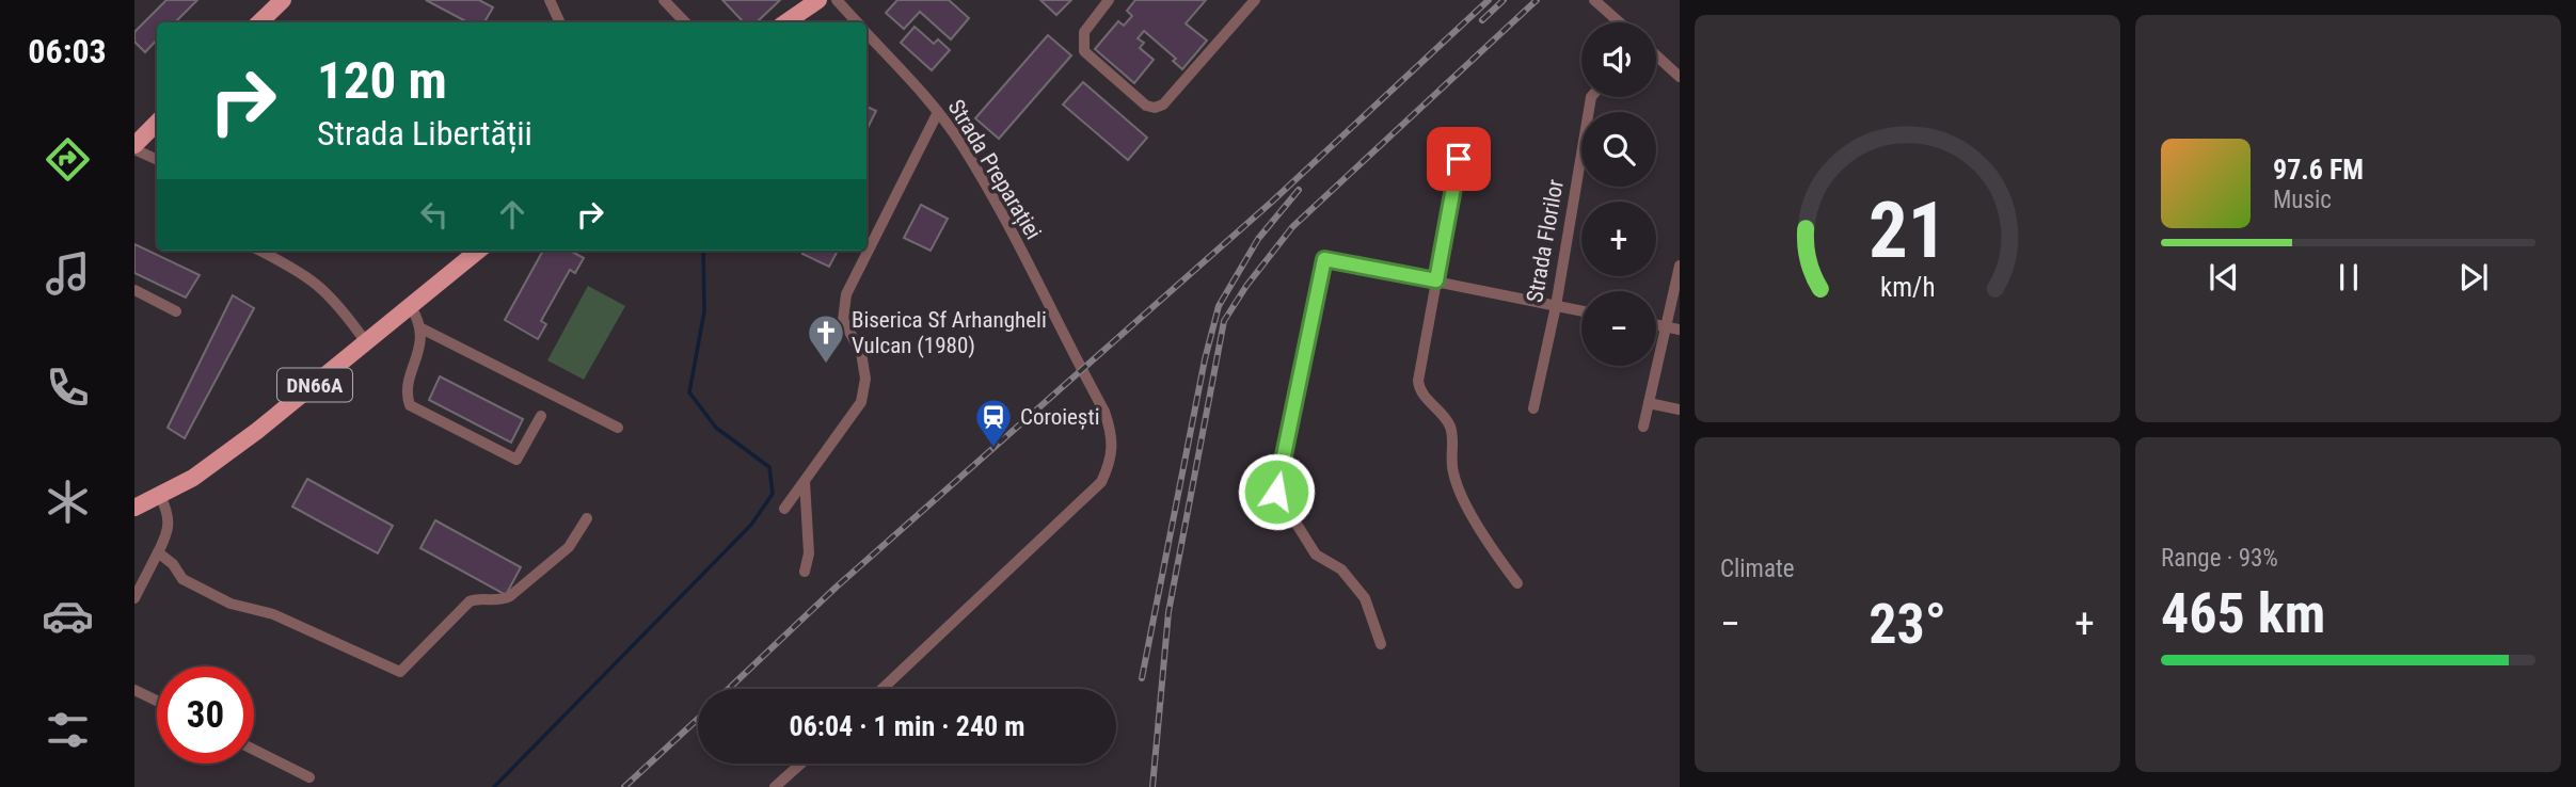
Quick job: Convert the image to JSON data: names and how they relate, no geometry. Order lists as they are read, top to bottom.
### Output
{
  "streets": {
    "main road": ["DN66A"],
    "street": ["Strada Preparației", "Strada Florilor"]
  },
  "places": {
    "church": ["Biserica Sf Arhangheli Vulcan (1980)"],
    "station": ["Coroiești"]
  },
  "page": {
    "tabs": "06:03",
    "map_buttons": ["+", "−"],
    "turn": ["120 m", "Strada Libertății"],
    "song": ["97.6 FM", "Music"],
    "tile": [
      "Climate",
      ["Range · 93%", "465 km"]
    ],
    "heat": ["−", "23°", "+"],
    "limit": "30",
    "trip": "06:04 · 1 min · 240 m",
    "gauge": ["21", "km/h"]
  }
}
